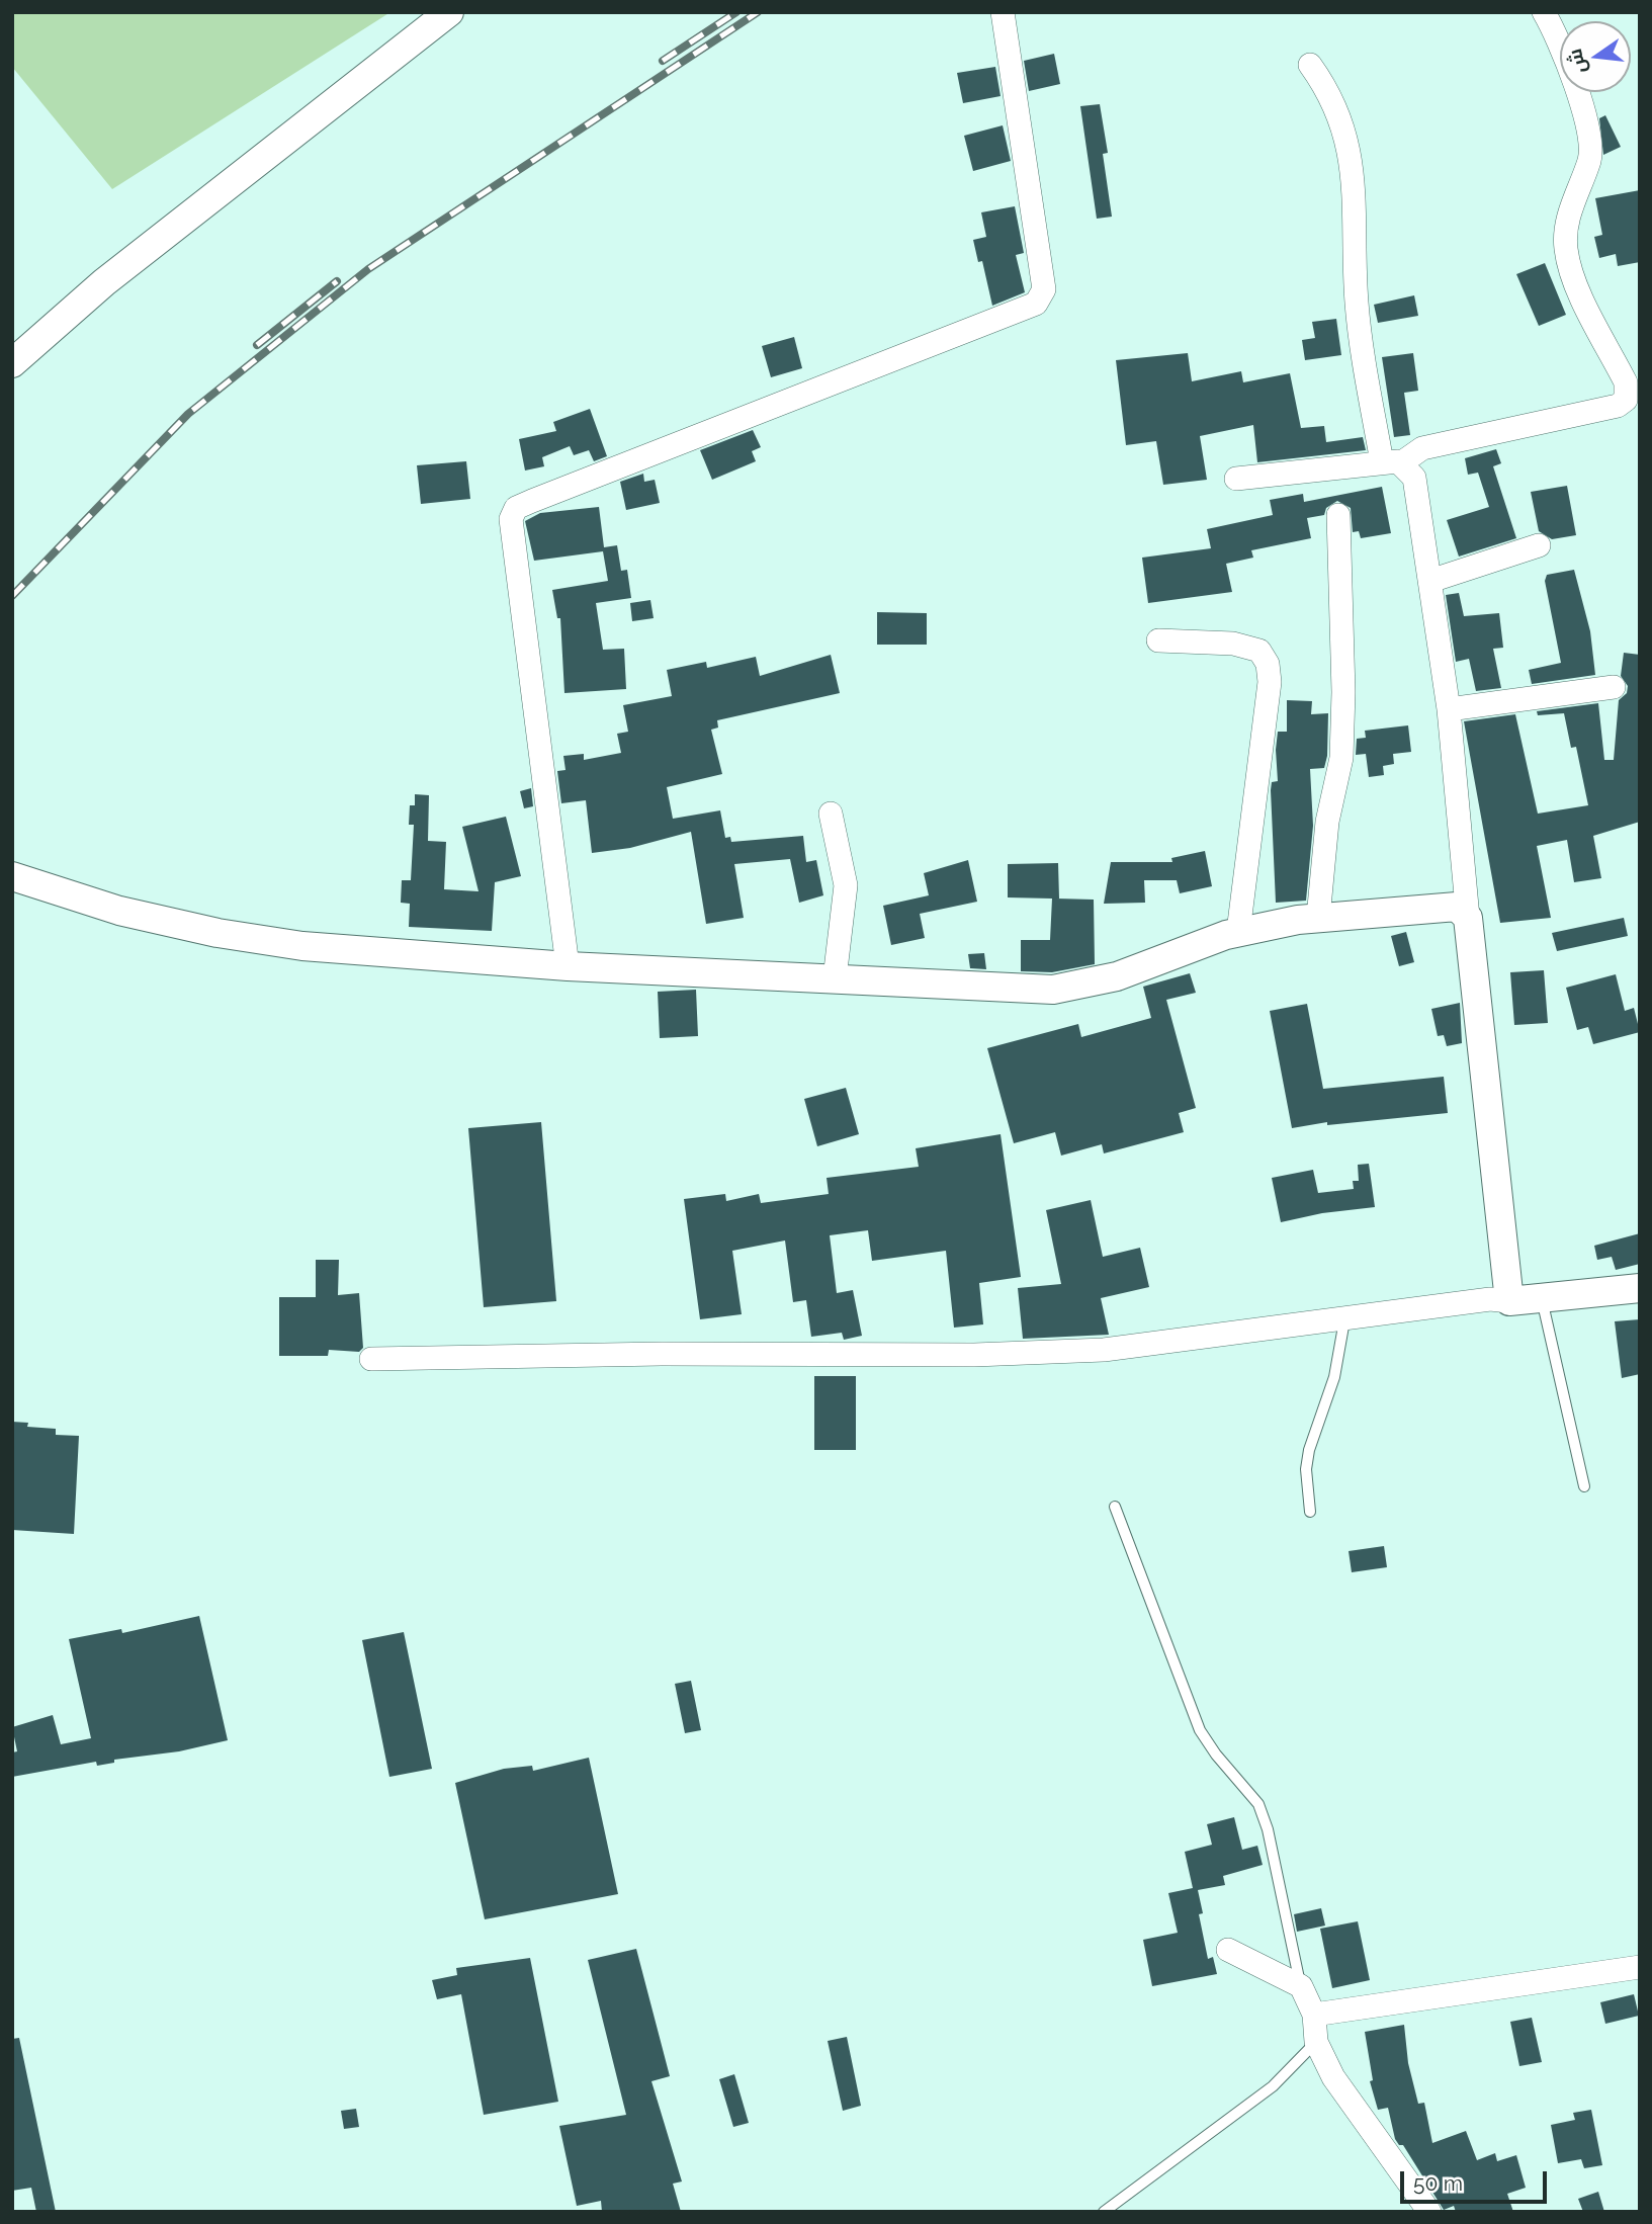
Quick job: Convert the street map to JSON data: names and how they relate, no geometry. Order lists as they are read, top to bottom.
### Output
{
  "scale_bar": "50 m",
  "north": "left"
}
